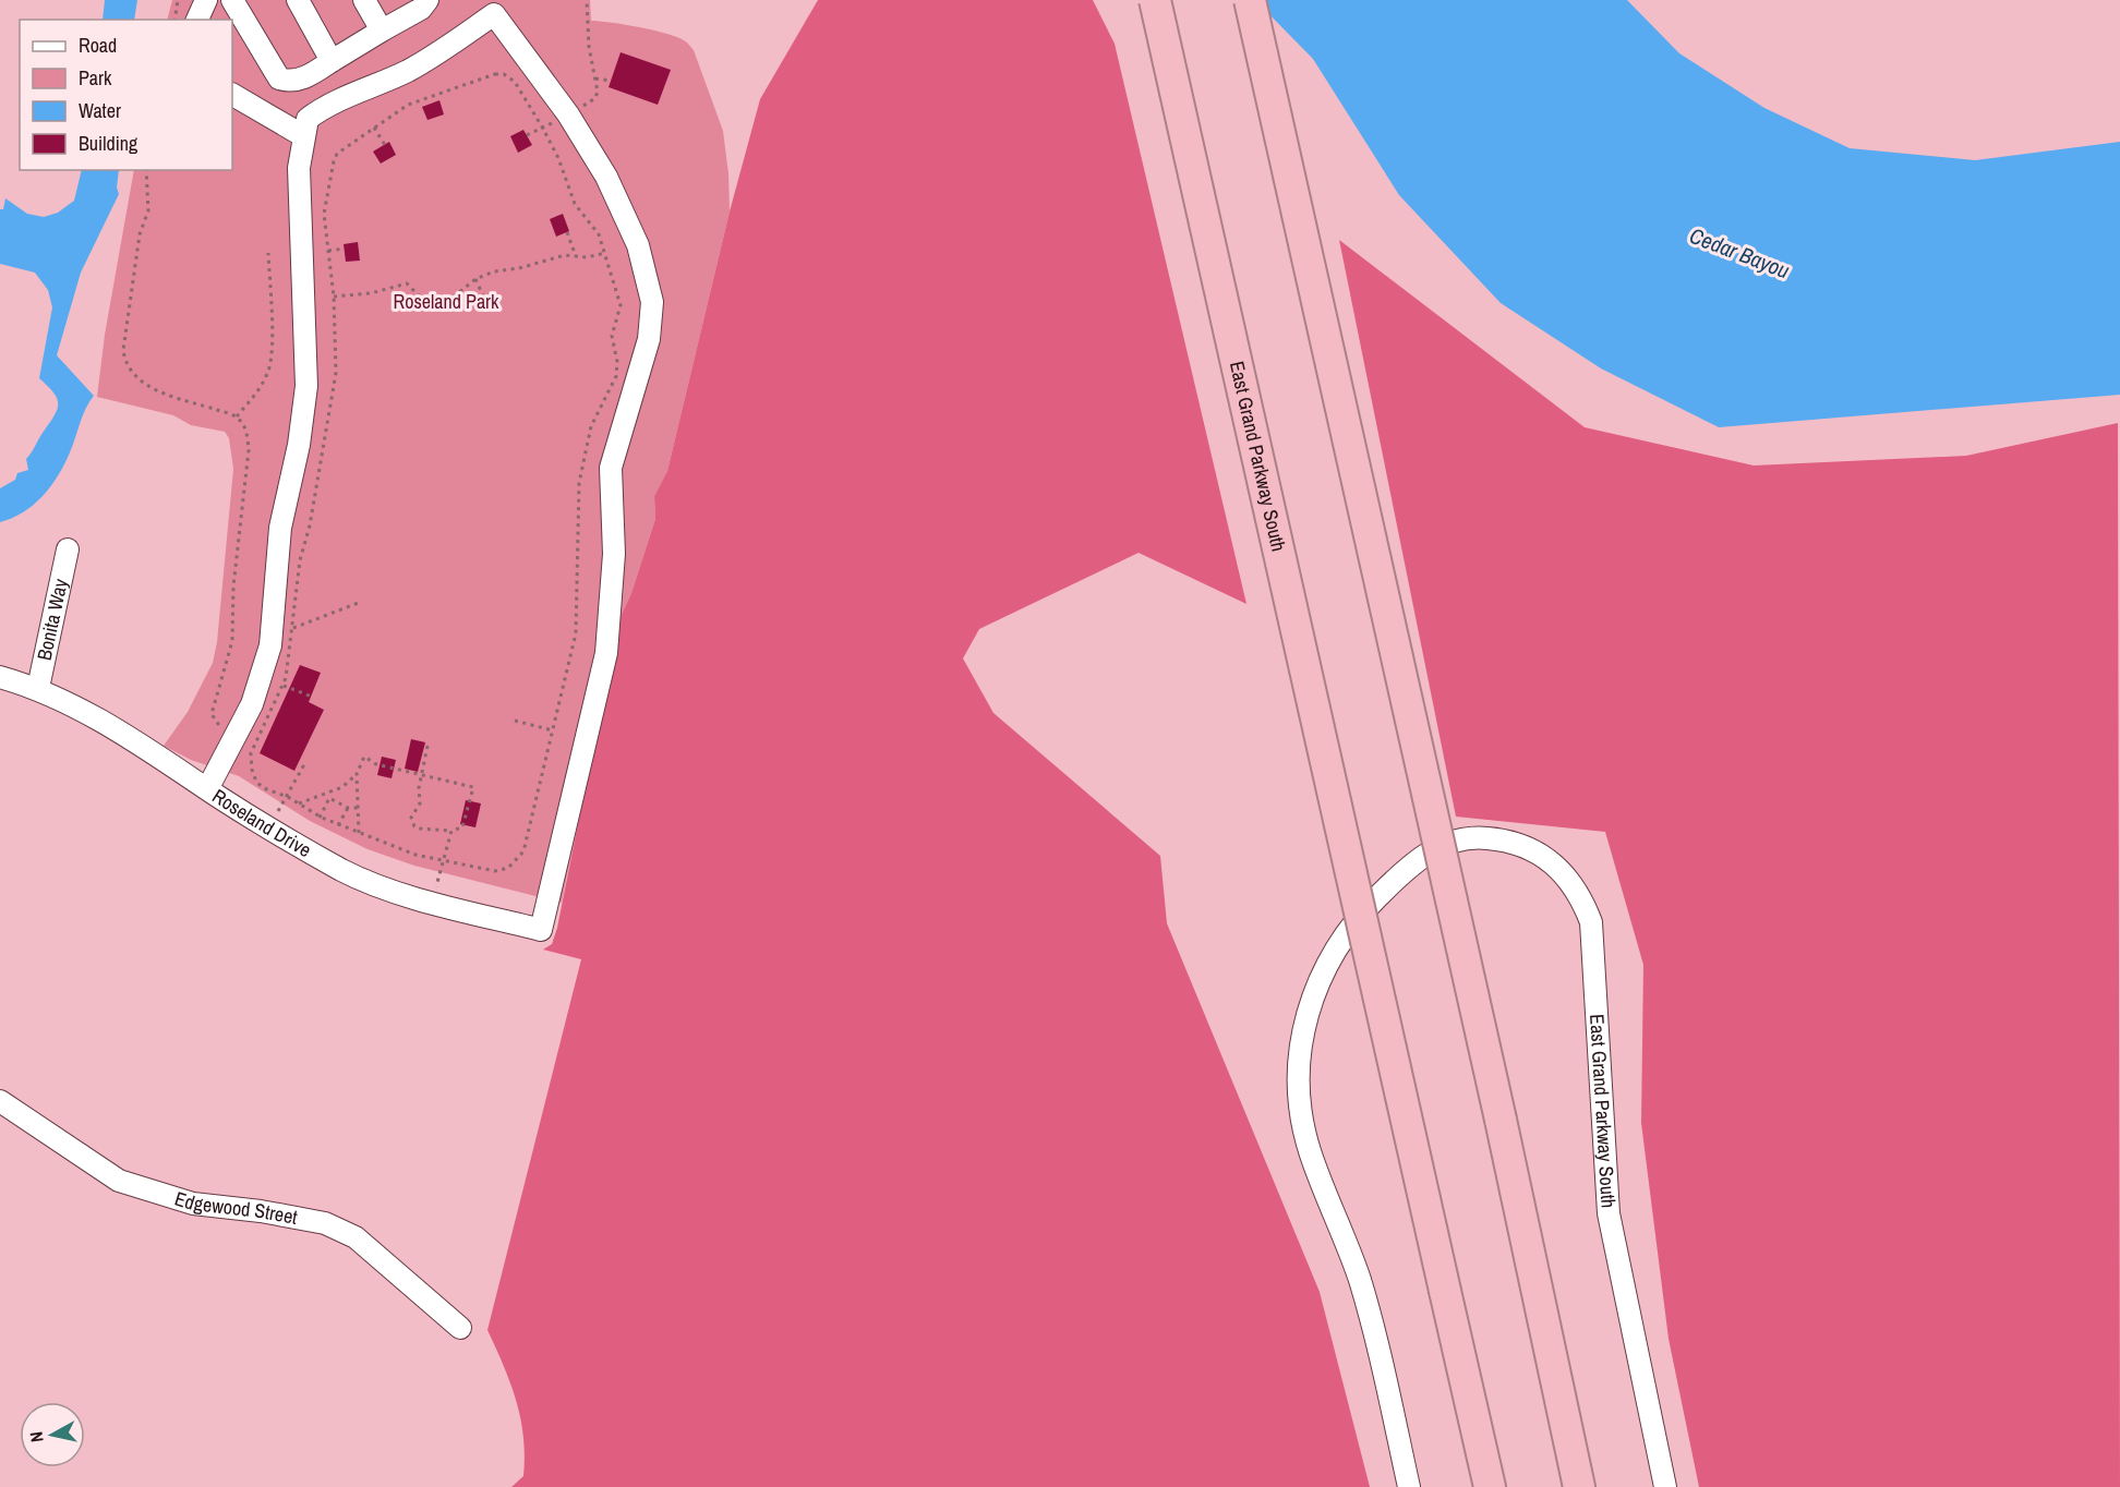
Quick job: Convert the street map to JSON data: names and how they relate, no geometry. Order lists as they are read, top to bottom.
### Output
{
  "streets": {
    "highway": ["East Grand Parkway South"],
    "street": ["Bonita Way", "Roseland Drive", "Edgewood Street"]
  },
  "crossings": [
    ["Bonita Way", "Roseland Drive"]
  ],
  "water": ["Cedar Bayou"],
  "parks": ["Roseland Park"],
  "legend": [
    "Road",
    "Park",
    "Water",
    "Building"
  ],
  "north": "left"
}
